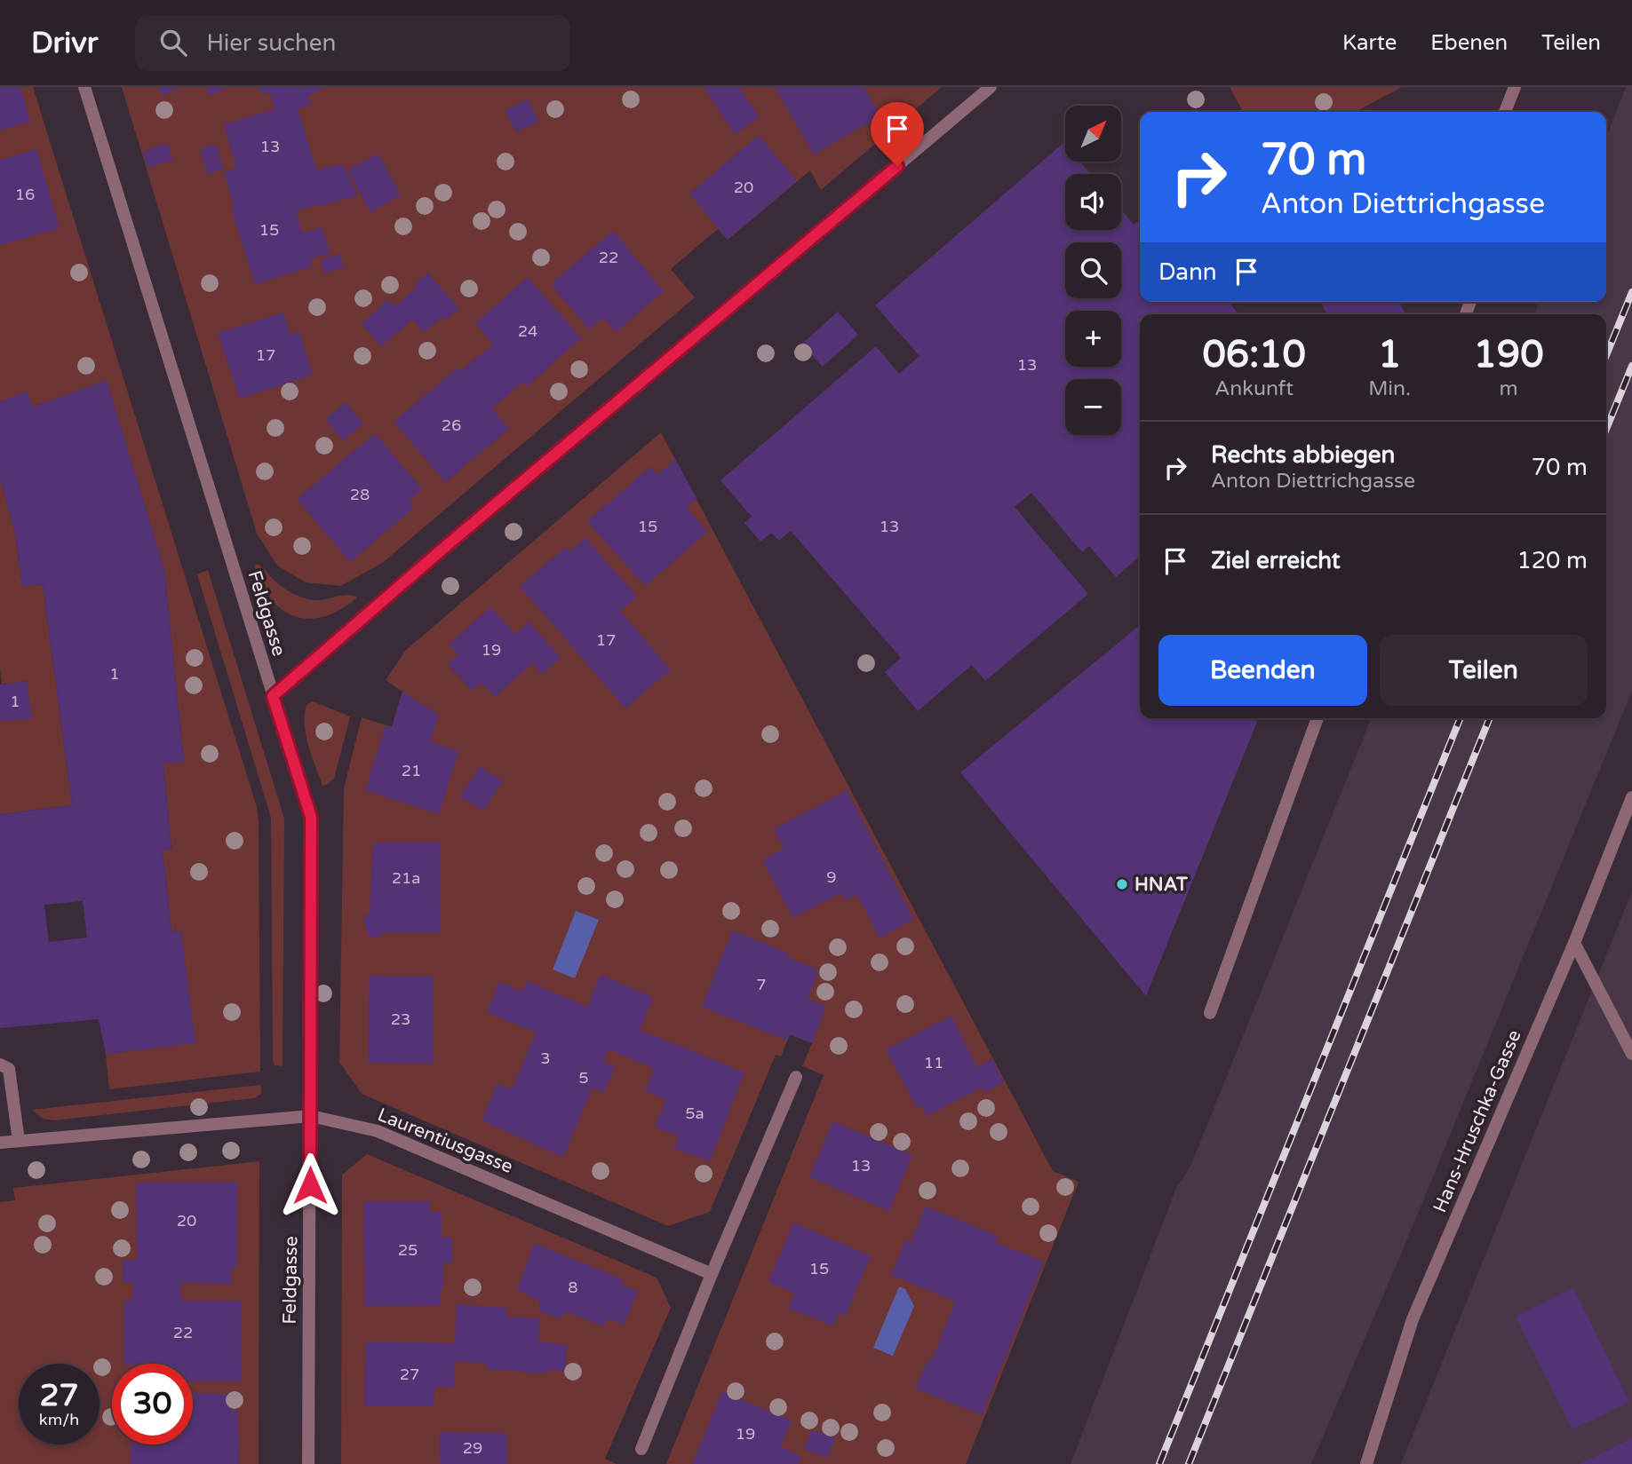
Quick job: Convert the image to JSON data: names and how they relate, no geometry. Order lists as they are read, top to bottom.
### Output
{
  "streets": {
    "street": ["Feldgasse", "Hans-Hruschka-Gasse", "Laurentiusgasse"]
  },
  "crossings": [
    ["Feldgasse", "Laurentiusgasse"]
  ],
  "places": ["HNAT"],
  "house_numbers": [
    "13",
    "20",
    "16",
    "15",
    "22",
    "24",
    "17",
    "13",
    "26",
    "28",
    "15",
    "13",
    "17",
    "19",
    "1",
    "1",
    "21",
    "9",
    "21a",
    "7",
    "23",
    "3",
    "11",
    "5",
    "5a",
    "13",
    "20",
    "25",
    "15",
    "8",
    "22",
    "27",
    "19",
    "29"
  ],
  "north": "top right",
  "page": {
    "header": "Drivr",
    "search": "Hier suchen",
    "nav": ["Karte", "Ebenen", "Teilen"],
    "map_buttons": ["+", "−"],
    "turn": ["70 m", "Anton Diettrichgasse"],
    "then": "Dann",
    "eta": [
      "06:10",
      "Ankunft",
      "1",
      "Min.",
      "190",
      "m"
    ],
    "list": [
      {
        "name": "Rechts abbiegen",
        "note": "Anton Diettrichgasse",
        "value": "70 m"
      },
      {
        "name": "Ziel erreicht",
        "value": "120 m"
      }
    ],
    "buttons": ["Beenden", "Teilen"],
    "speed": "27 km/h",
    "limit": "30"
  }
}
